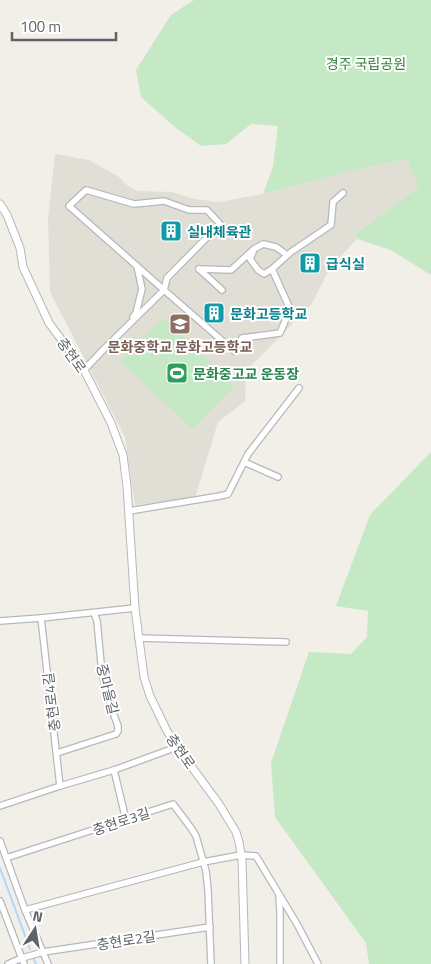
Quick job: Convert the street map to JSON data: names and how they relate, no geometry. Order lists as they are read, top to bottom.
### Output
{
  "streets": {
    "street": [
      "충현로",
      "중마을길",
      "충현로4길",
      "충현로3길",
      "충현로2길"
    ]
  },
  "crossings": [
    ["중마을길", "충현로4길"],
    ["충현로3길", "충현로2길"]
  ],
  "parks": ["경주 국립공원"],
  "places": {
    "building": ["실내체육관", "급식실", "문화고등학교"],
    "school or university": ["문화중학교 문화고등학교"],
    "sports": ["문화중고교 운동장"]
  },
  "scale_bar": "100 m",
  "north": "top"
}
